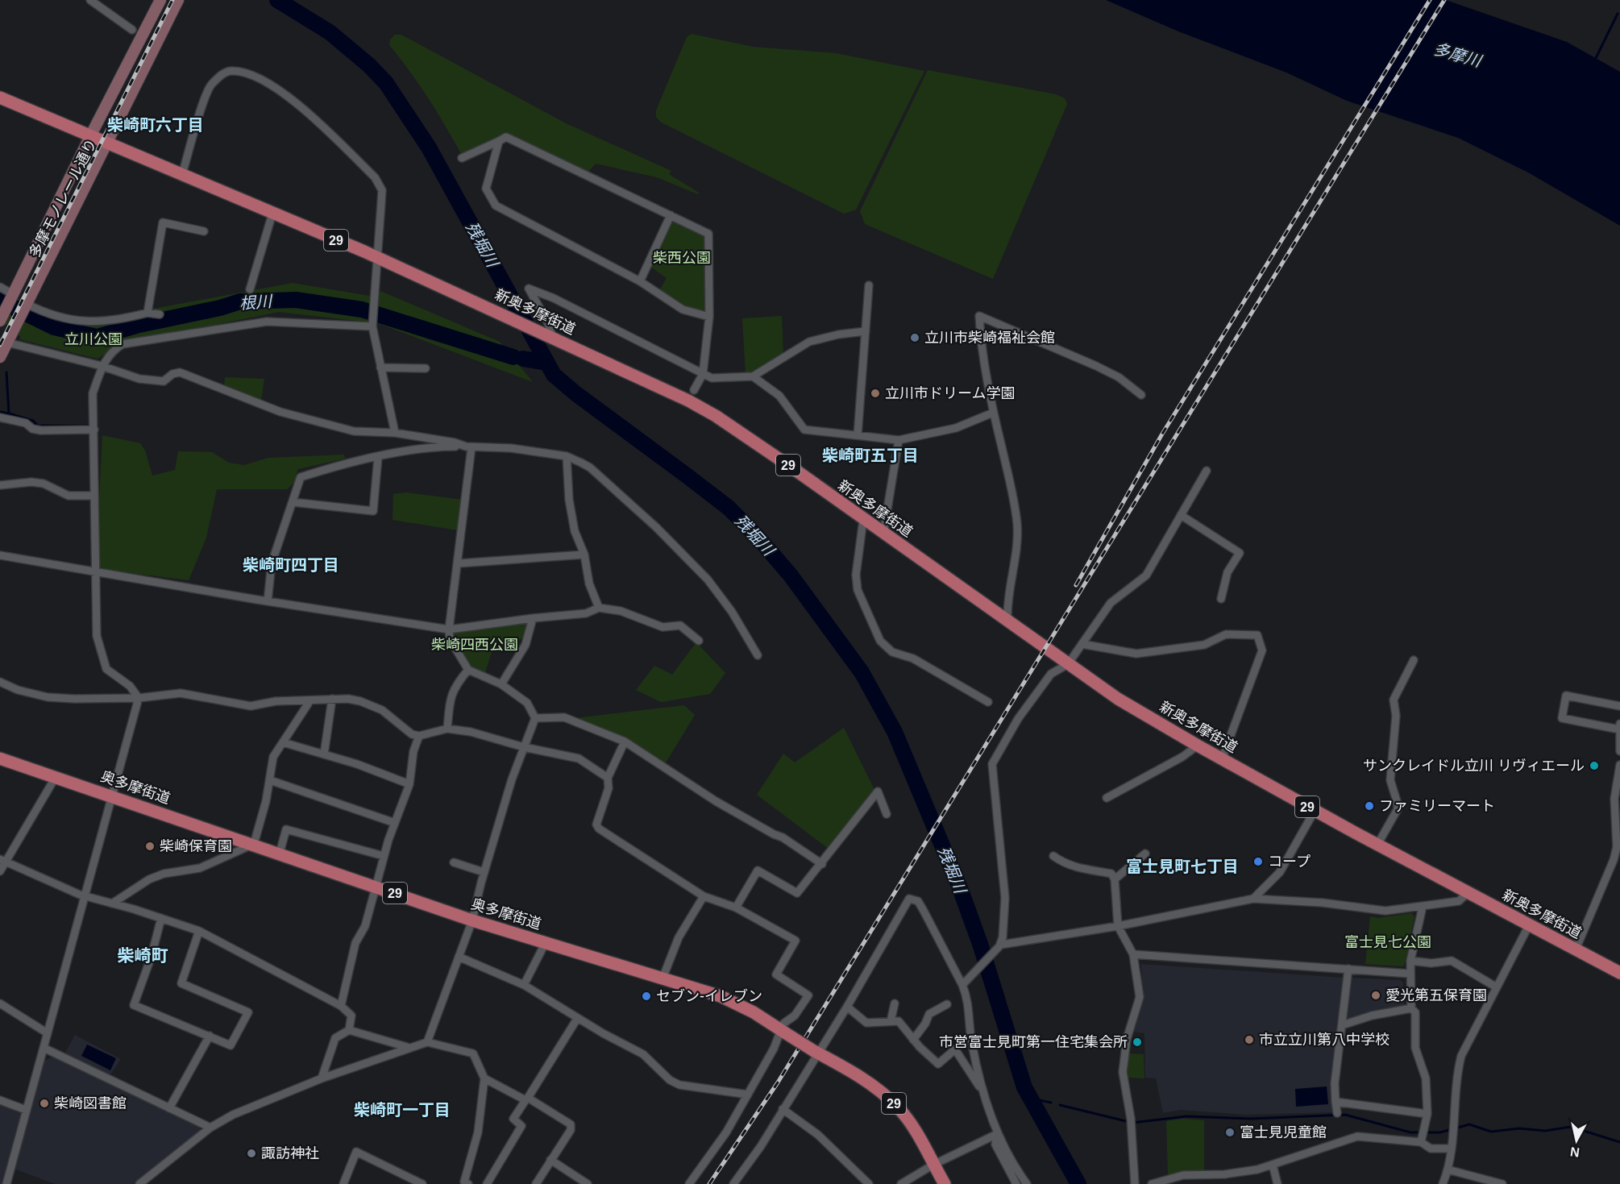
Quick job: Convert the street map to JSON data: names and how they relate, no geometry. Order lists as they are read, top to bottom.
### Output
{
  "streets": {
    "main road": [
      "多摩モノレール通り",
      "29",
      "新奥多摩街道",
      "奥多摩街道"
    ]
  },
  "crossings": [
    ["多摩モノレール通り", "新奥多摩街道"]
  ],
  "districts": [
    "柴崎町六丁目",
    "柴崎町五丁目",
    "柴崎町四丁目",
    "富士見町七丁目",
    "柴崎町",
    "柴崎町一丁目"
  ],
  "water": ["多摩川", "残堀川", "根川"],
  "parks": [
    "柴西公園",
    "立川公園",
    "柴崎四西公園",
    "富士見七公園"
  ],
  "places": [
    "立川市柴崎福祉会館",
    "立川市ドリーム学園",
    "サンクレイドル立川 リヴィエール",
    "ファミリーマート",
    "柴崎保育園",
    "コープ",
    "愛光第五保育園",
    "セブン-イレブン",
    "市立立川第八中学校",
    "市営富士見町第一住宅集会所",
    "柴崎図書館",
    "富士見児童館",
    "諏訪神社"
  ],
  "north": "bottom"
}
